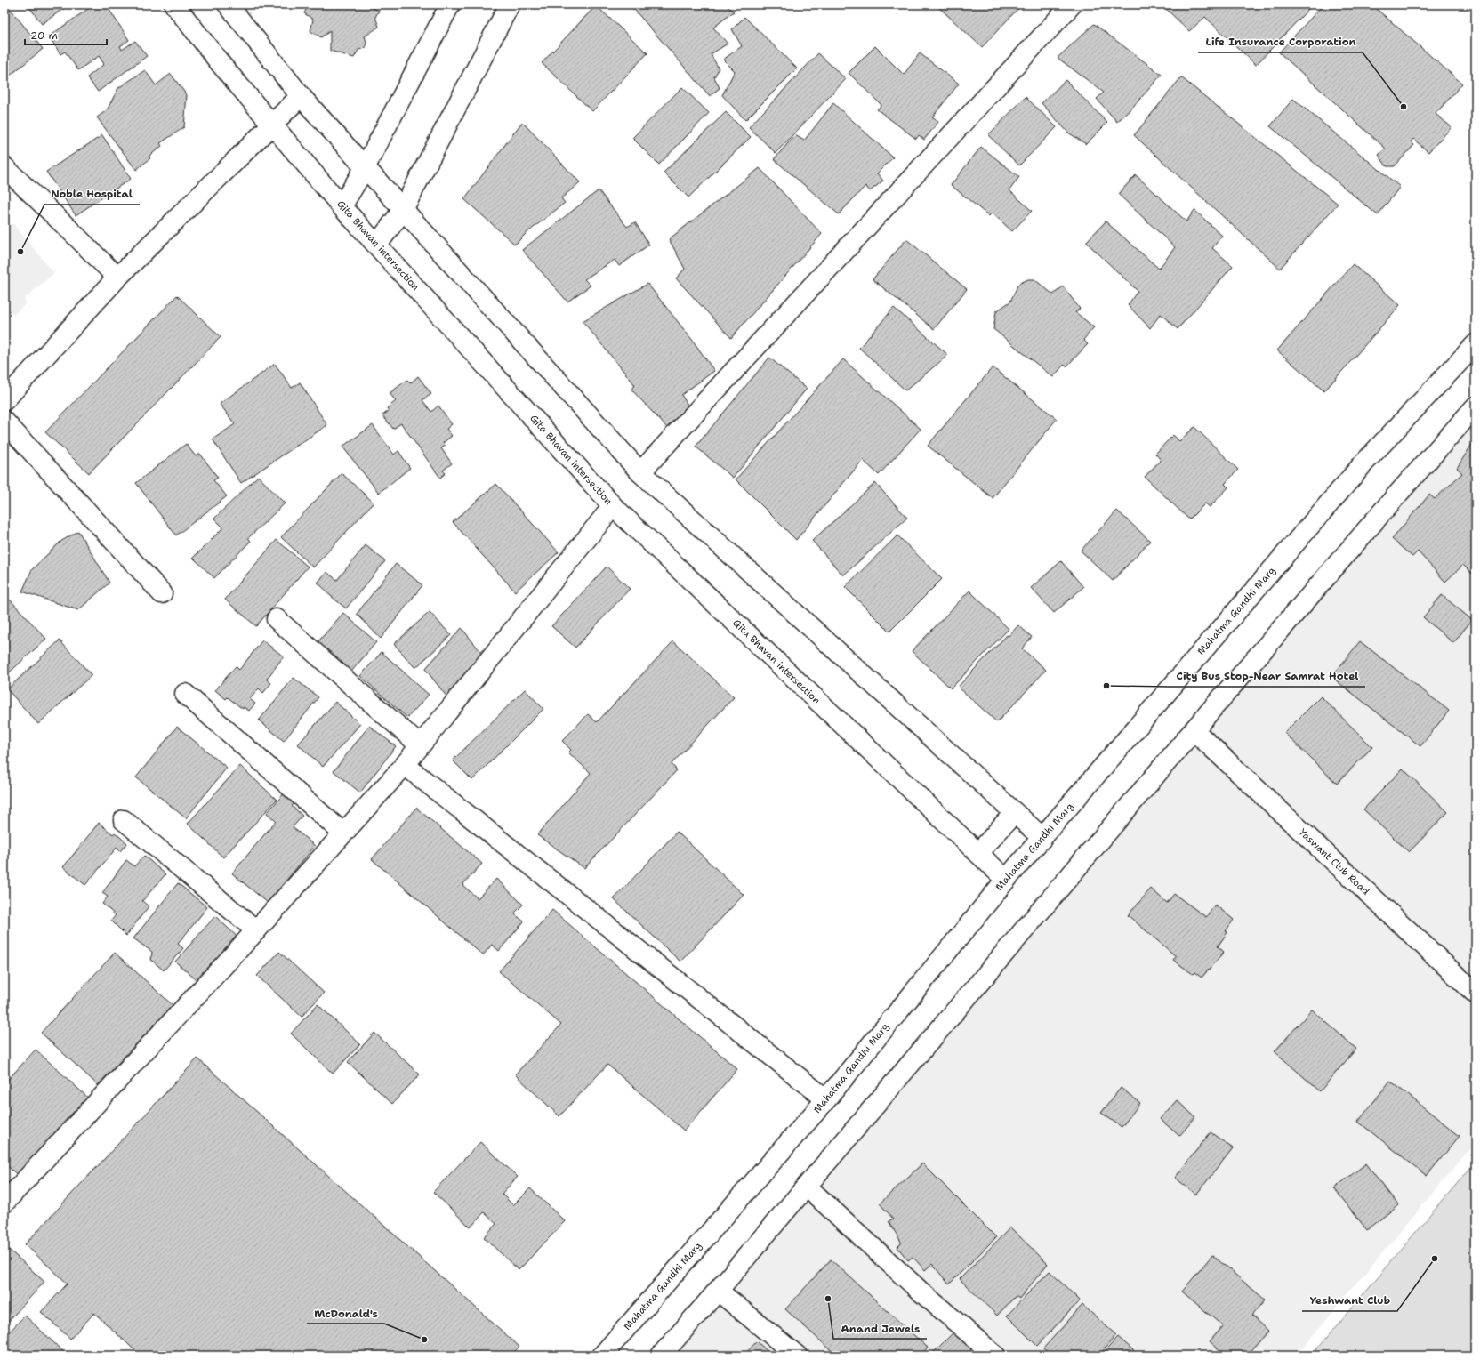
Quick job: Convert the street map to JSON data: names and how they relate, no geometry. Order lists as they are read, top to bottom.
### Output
{
  "streets": {
    "street": ["Gita Bhavan intersection", "Mahatma Gandhi Marg", "Yaswant Club Road"]
  },
  "crossings": [
    ["Gita Bhavan intersection", "Mahatma Gandhi Marg"]
  ],
  "places": [
    "Life Insurance Corporation",
    "Noble Hospital",
    "City Bus Stop-Near Samrat Hotel",
    "Yeshwant Club",
    "Anand Jewels",
    "McDonald's"
  ],
  "scale_bar": "20 m"
}
